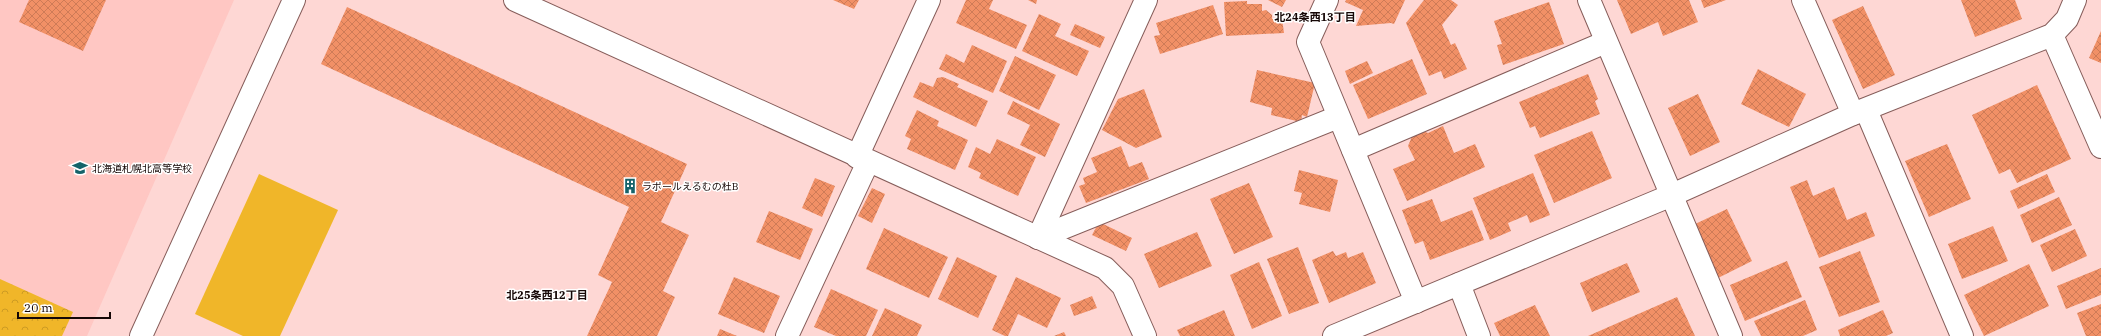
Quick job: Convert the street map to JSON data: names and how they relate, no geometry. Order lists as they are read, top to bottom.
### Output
{
  "districts": ["北24条西13丁目", "北25条西12丁目"],
  "places": {
    "school or university": ["北海道札幌北高等学校"],
    "building": ["ラポールえるむの杜B"]
  },
  "scale_bar": "20 m"
}
